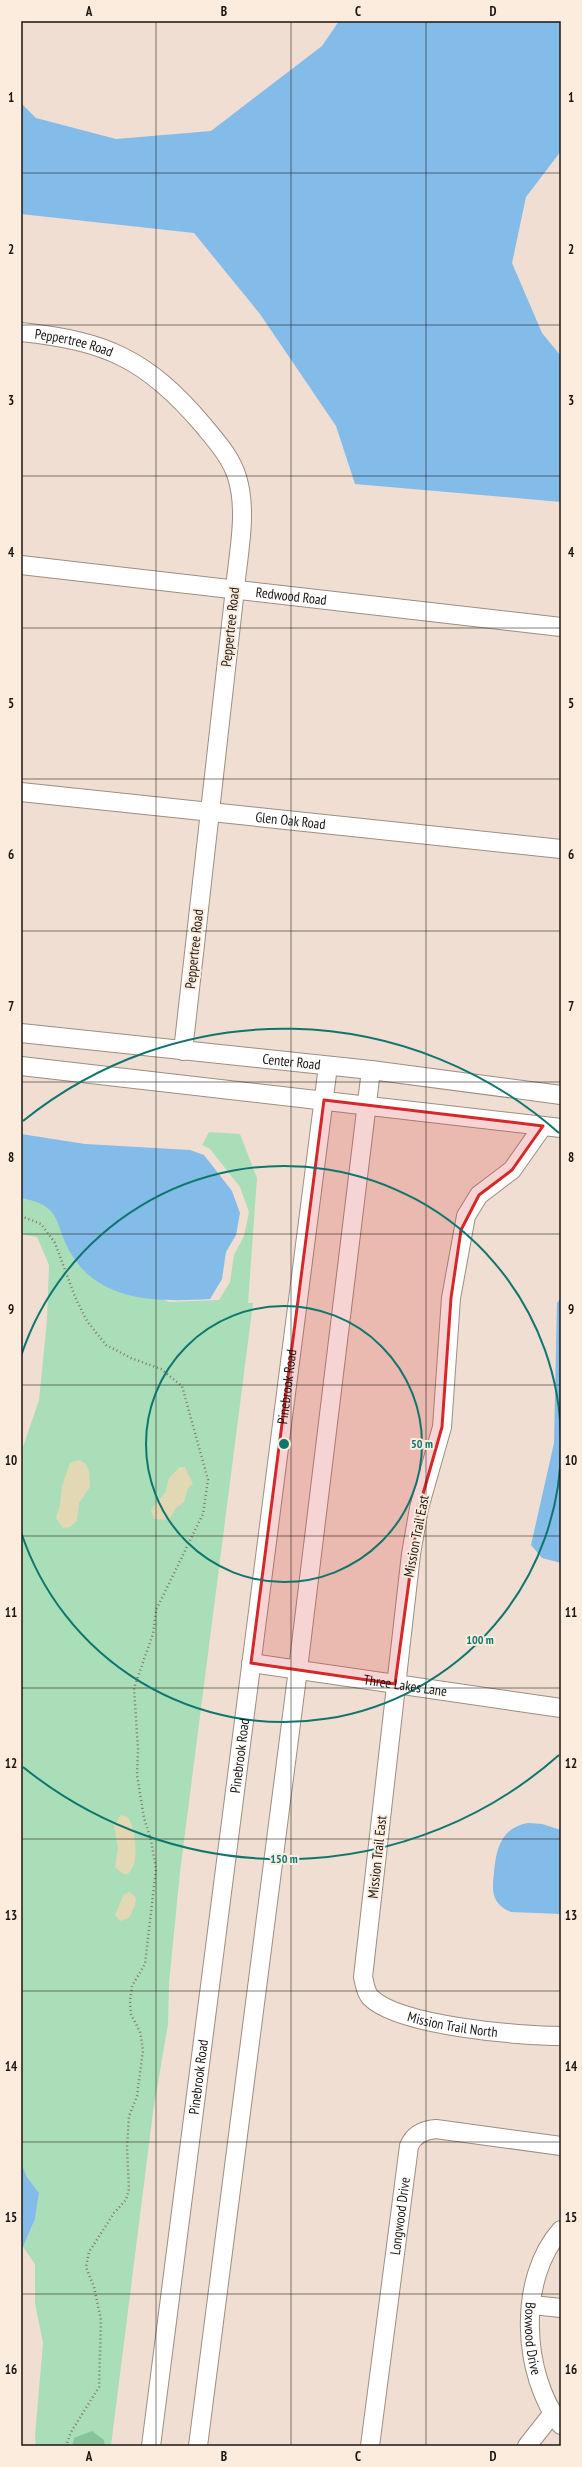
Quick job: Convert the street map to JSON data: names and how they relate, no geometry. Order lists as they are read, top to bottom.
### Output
{
  "streets": {
    "street": [
      "Peppertree Road",
      "Redwood Road",
      "Glen Oak Road",
      "Center Road",
      "Pinebrook Road",
      "Mission Trail East",
      "Three Lakes Lane",
      "Mission Trail North",
      "Longwood Drive",
      "Boxwood Drive"
    ]
  },
  "crossings": [
    ["Peppertree Road", "Redwood Road"],
    ["Peppertree Road", "Glen Oak Road"],
    ["Peppertree Road", "Center Road"],
    ["Center Road", "Pinebrook Road"],
    ["Pinebrook Road", "Three Lakes Lane"],
    ["Mission Trail East", "Three Lakes Lane"],
    ["Mission Trail East", "Mission Trail North"]
  ],
  "grid": {
    "columns": [
      "A",
      "B",
      "C",
      "D"
    ],
    "rows": [
      "1",
      "2",
      "3",
      "4",
      "5",
      "6",
      "7",
      "8",
      "9",
      "10",
      "11",
      "12",
      "13",
      "14",
      "15",
      "16"
    ]
  },
  "rings": ["50 m", "100 m", "150 m"]
}
